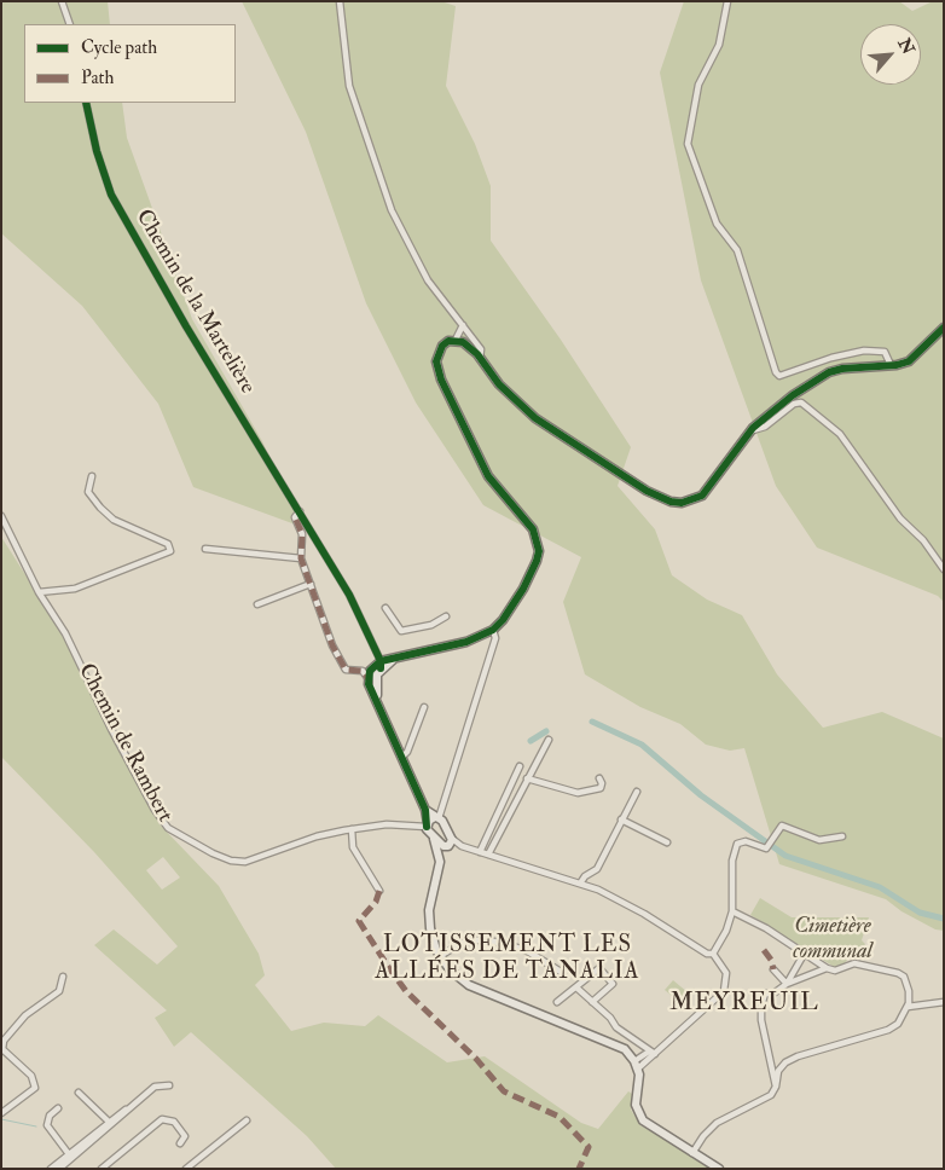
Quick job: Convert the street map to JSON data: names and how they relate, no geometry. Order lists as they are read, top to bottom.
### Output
{
  "streets": {
    "street": ["Chemin de la Martelière", "Chemin de Rambert"]
  },
  "districts": ["LOTISSEMENT LES ALLÉES DE TANALIA", "MEYREUIL"],
  "parks": ["Cimetière communal"],
  "legend": ["Cycle path", "Path"],
  "north": "top right"
}
